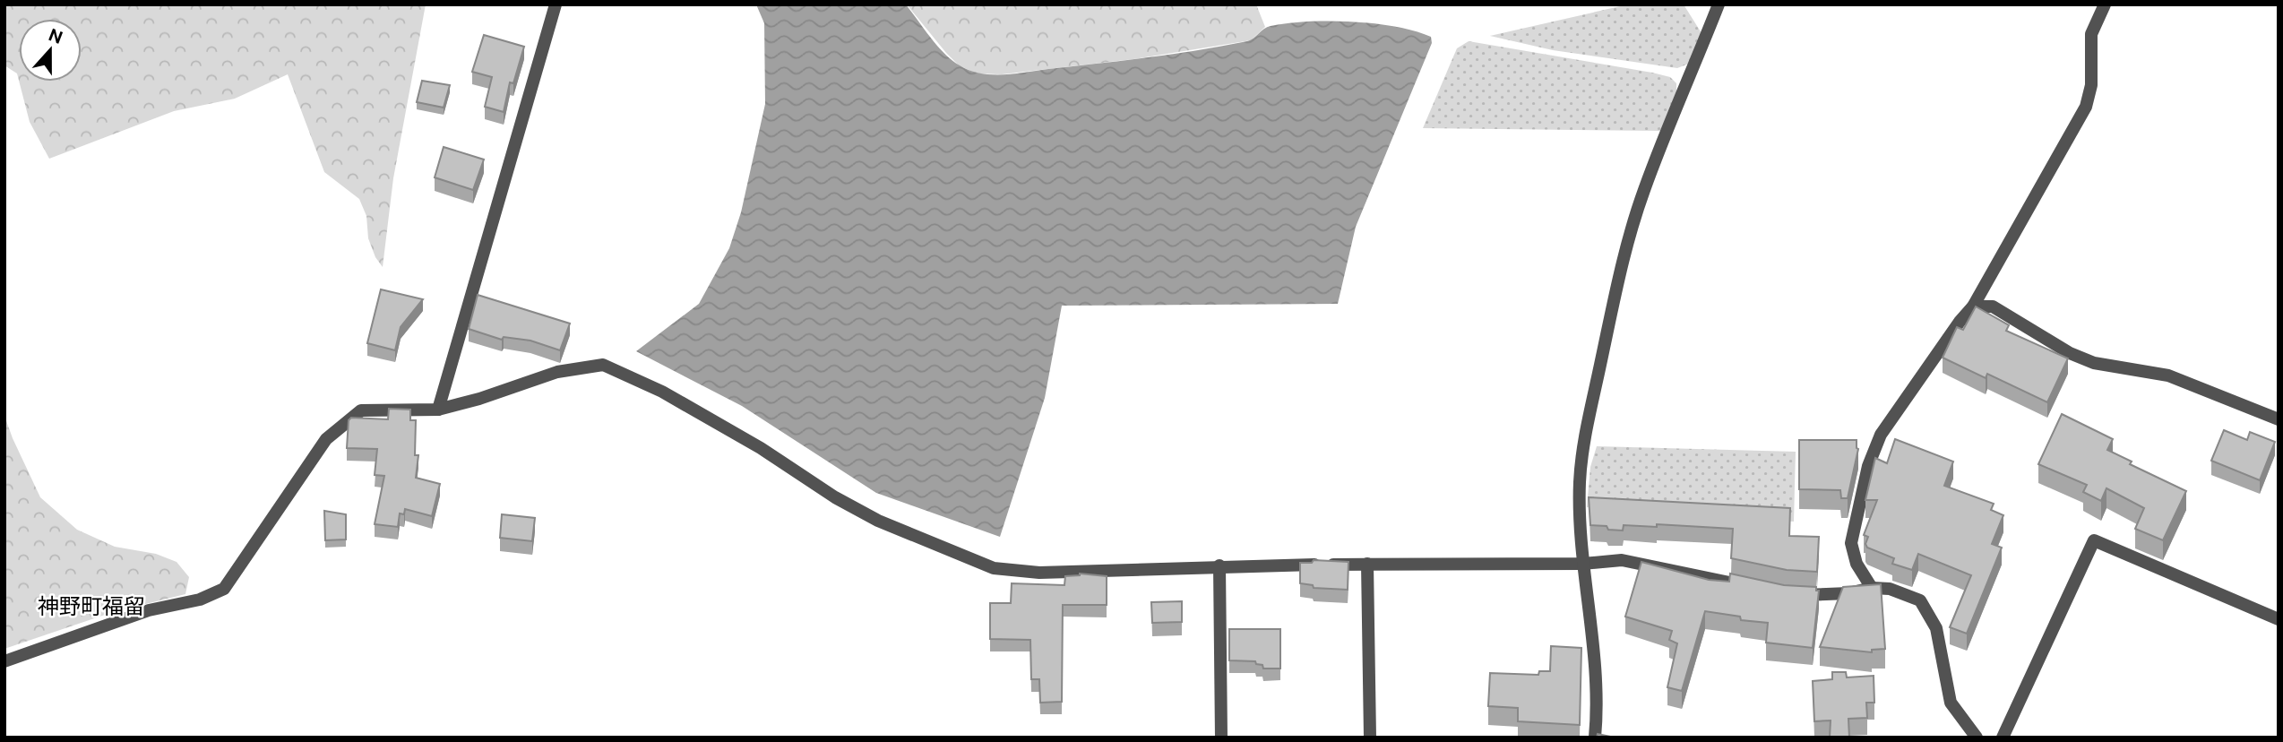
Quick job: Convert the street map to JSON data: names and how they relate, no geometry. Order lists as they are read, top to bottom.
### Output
{
  "districts": ["神野町福留"],
  "north": "top"
}
